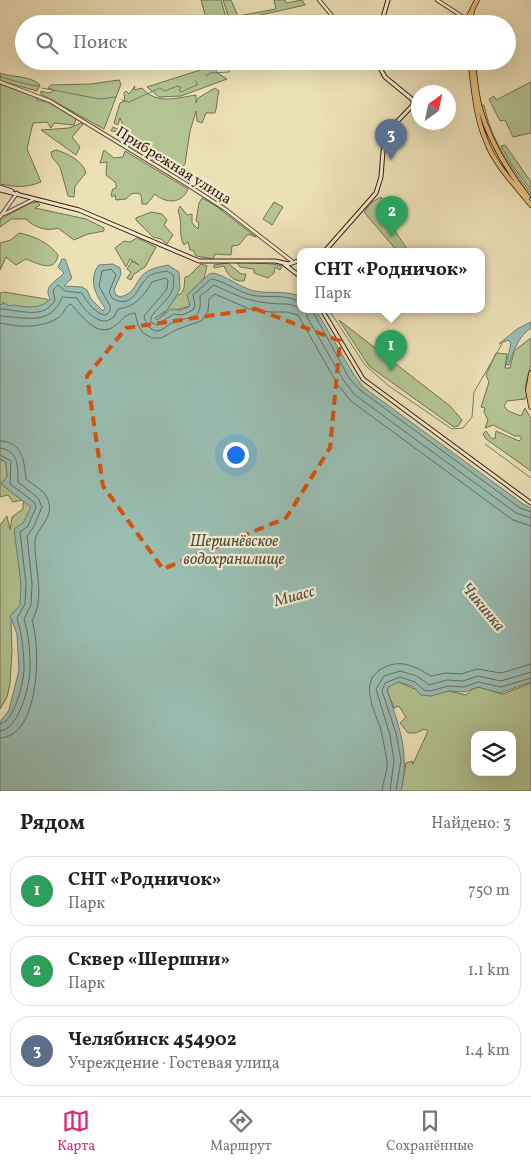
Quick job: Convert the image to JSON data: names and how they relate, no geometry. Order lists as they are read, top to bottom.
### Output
{
  "streets": {
    "street": ["Прибрежная улица"]
  },
  "water": ["Шершнёвское водохранилище", "Миасс", "Чикинка"],
  "north": "top right",
  "page": {
    "search": "Поиск",
    "pins": ["3", "2", "1"],
    "popup": ["СНТ «Родничок»", "Парк"],
    "heading": ["Рядом", "Найдено: 3"],
    "list": [
      {
        "mark": "1",
        "name": "СНТ «Родничок»",
        "note": "Парк",
        "value": "750 m"
      },
      {
        "mark": "2",
        "name": "Сквер «Шершни»",
        "note": "Парк",
        "value": "1.1 km"
      },
      {
        "mark": "3",
        "name": "Челябинск 454902",
        "note": "Учреждение · Гостевая улица",
        "value": "1.4 km"
      }
    ],
    "nav": ["Карта", "Маршрут", "Сохранённые"]
  }
}
